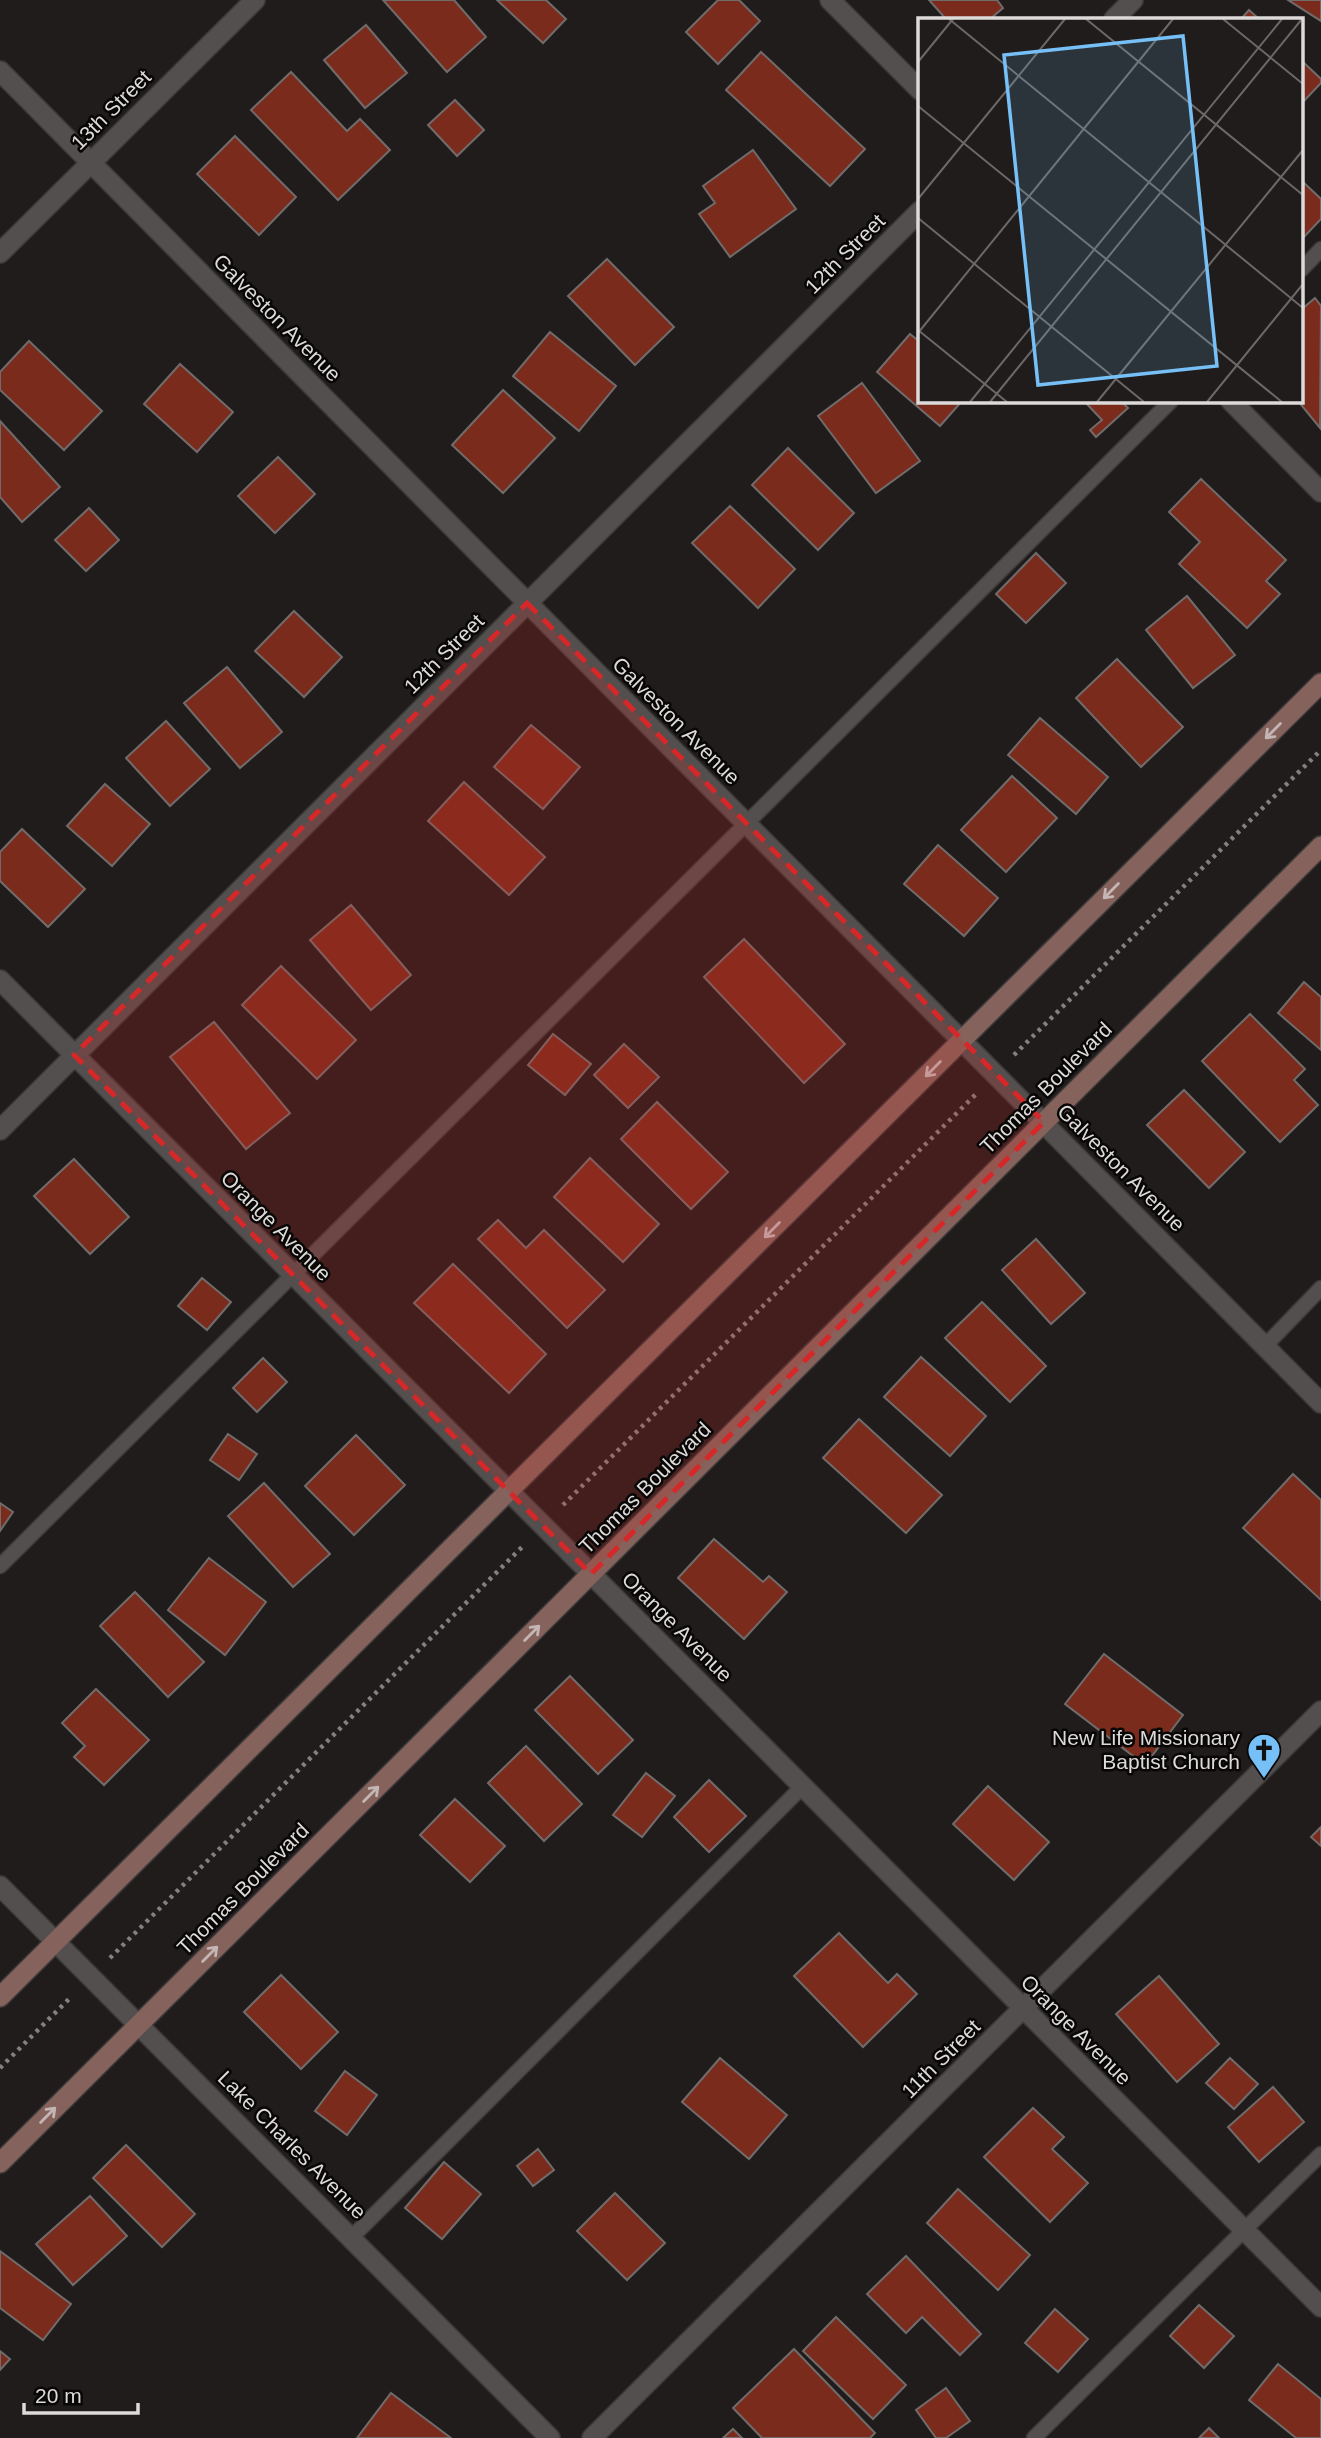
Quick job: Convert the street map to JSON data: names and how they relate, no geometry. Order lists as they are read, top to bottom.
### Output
{
  "streets": {
    "main road": ["Thomas Boulevard"],
    "street": [
      "13th Street",
      "12th Street",
      "Galveston Avenue",
      "Orange Avenue",
      "11th Street",
      "Lake Charles Avenue"
    ]
  },
  "crossings": [
    ["13th Street", "Galveston Avenue"],
    ["12th Street", "Galveston Avenue"],
    ["12th Street", "Orange Avenue"],
    ["Galveston Avenue", "Thomas Boulevard"],
    ["Thomas Boulevard", "Orange Avenue"],
    ["Thomas Boulevard", "Lake Charles Avenue"],
    ["Orange Avenue", "11th Street"]
  ],
  "places": {
    "church": ["New Life Missionary Baptist Church"]
  },
  "scale_bar": "20 m"
}
